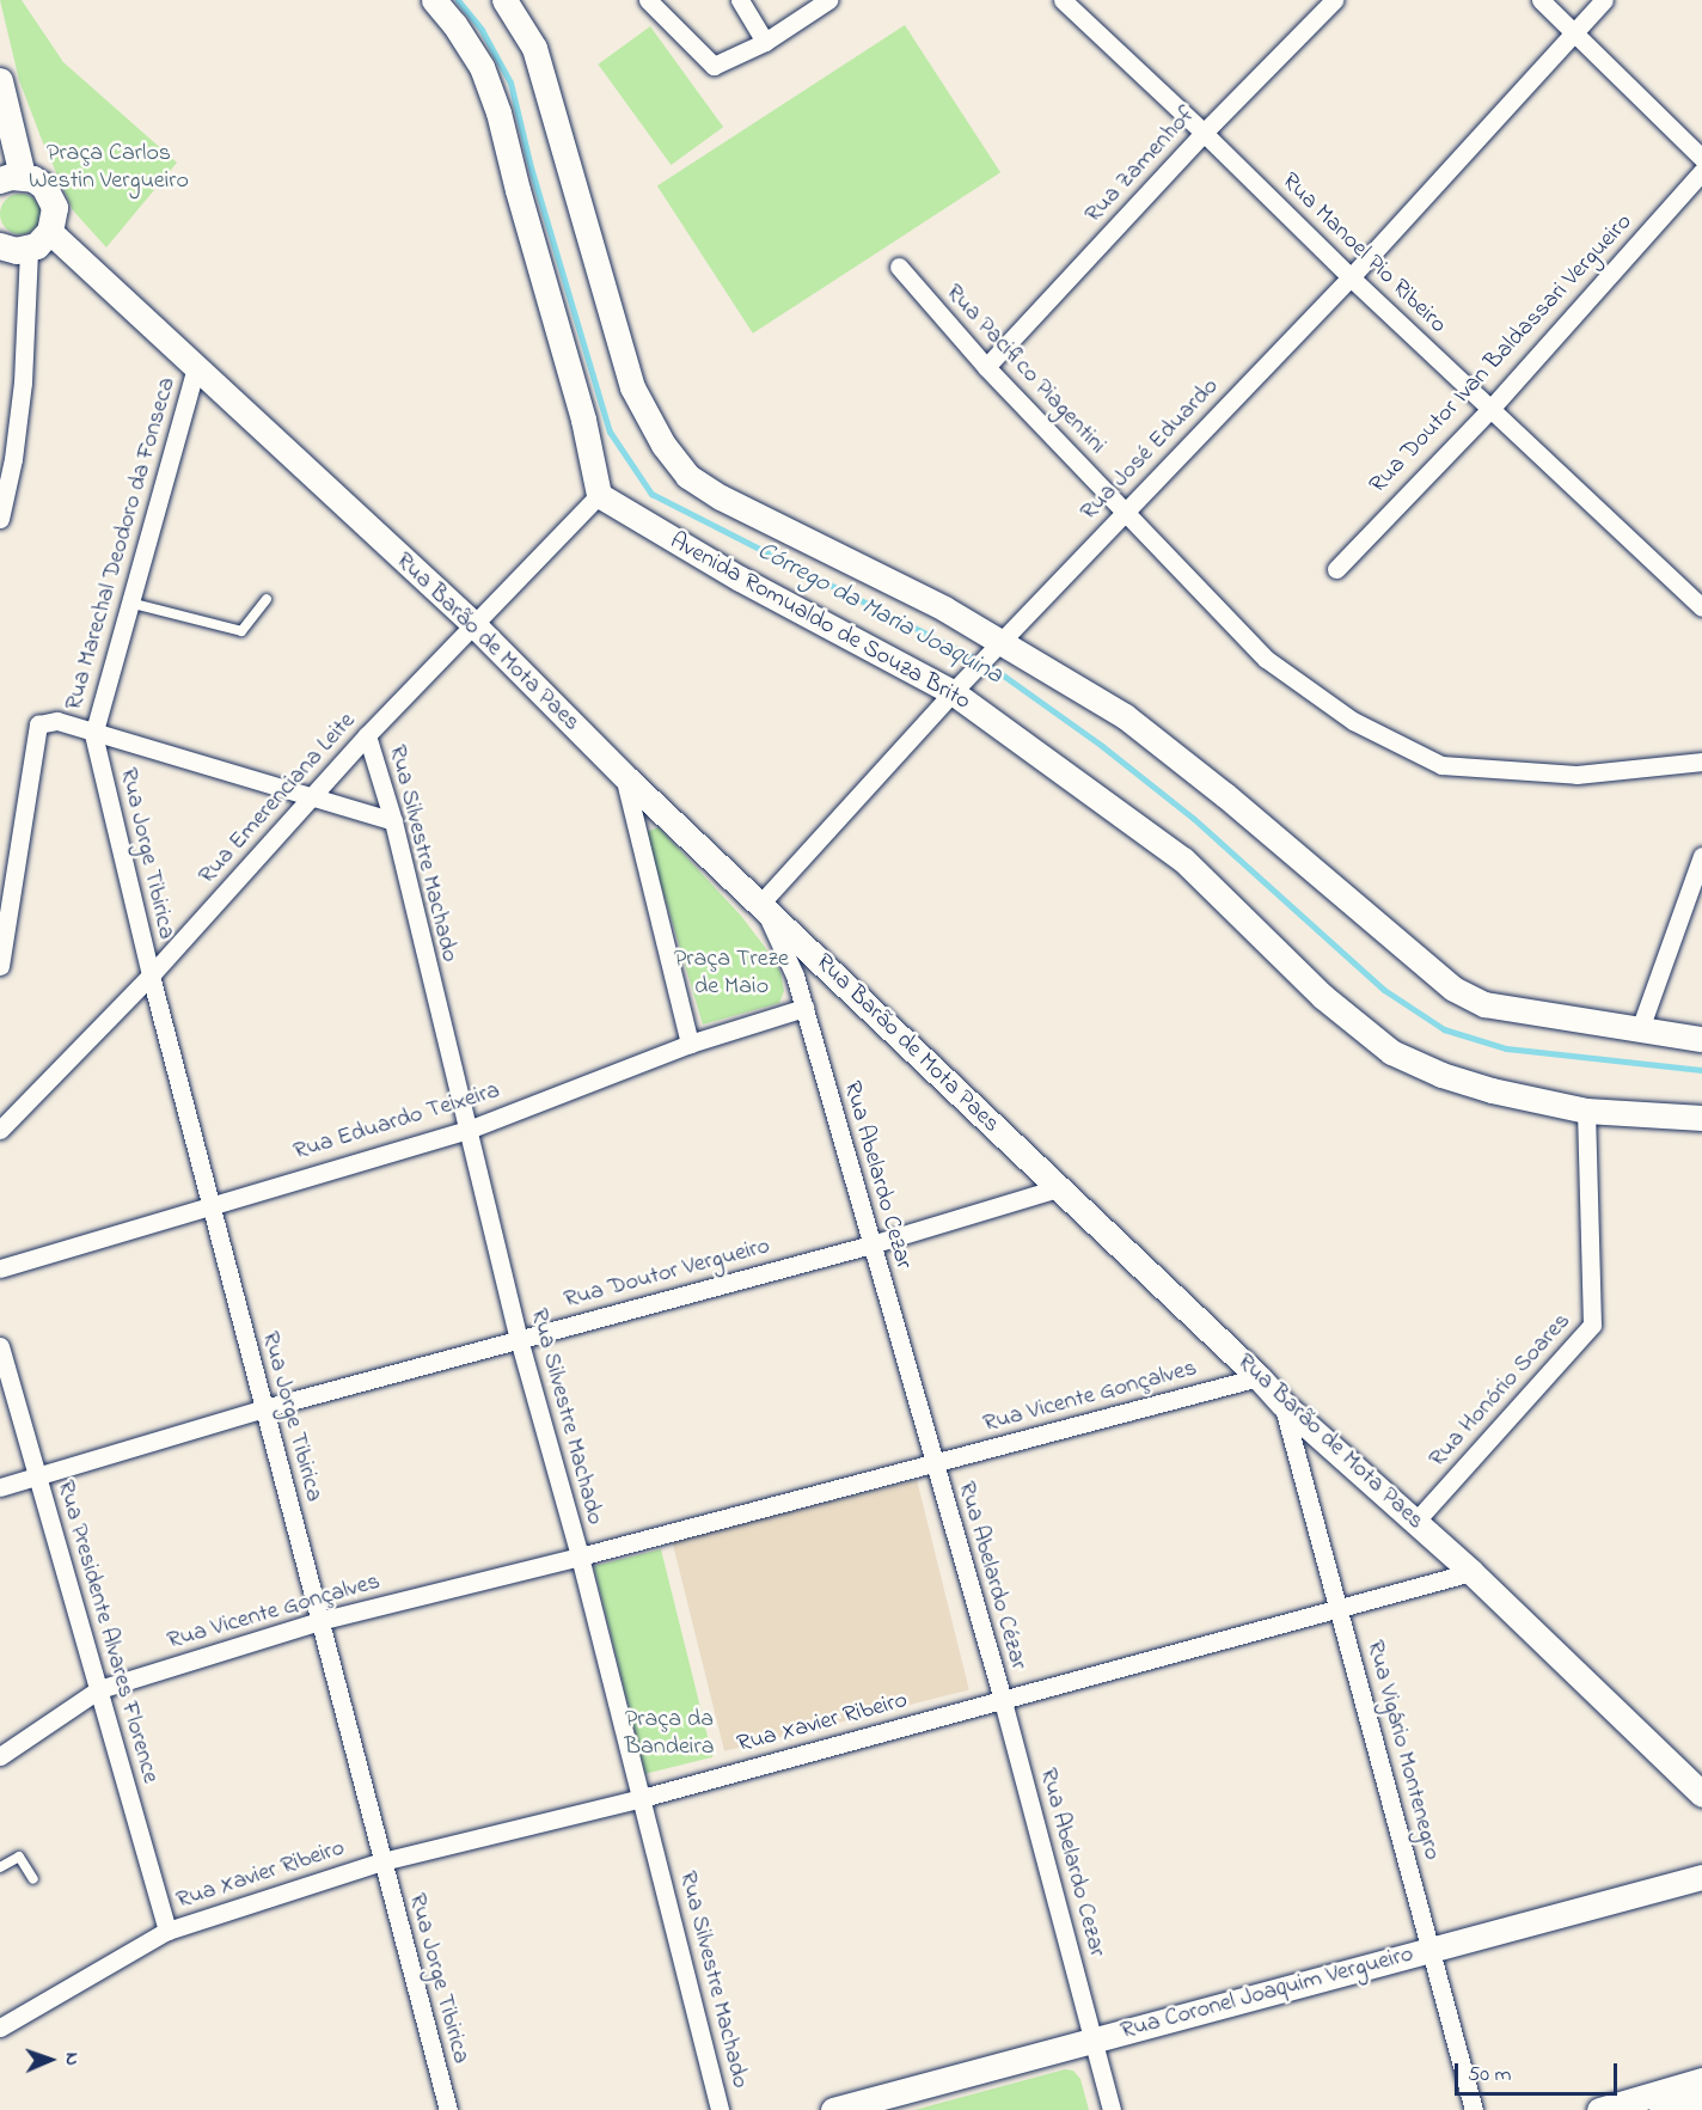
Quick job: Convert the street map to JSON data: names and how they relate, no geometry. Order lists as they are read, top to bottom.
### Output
{
  "streets": {
    "main road": ["Avenida Romualdo de Souza Brito", "Rua Barão de Mota Paes", "Rua Coronel Joaquim Vergueiro"],
    "street": [
      "Rua Zamenhof",
      "Rua Manoel Pio Ribeiro",
      "Rua Doutor Ivan Baldassari Vergueiro",
      "Rua Pacifico Piagentini",
      "Rua José Eduardo",
      "Rua Marechal Deodoro da Fonseca",
      "Rua Emerenciana Leite",
      "Rua Jorge Tibirica",
      "Rua Silvestre Machado",
      "Rua Eduardo Teixeira",
      "Rua Abelardo Cezar",
      "Rua Doutor Vergueiro",
      "Rua Honório Soares",
      "Rua Vicente Gonçalves",
      "Rua Abelardo Cézar",
      "Rua Presidente Alvares Florence",
      "Rua Xavier Ribeiro",
      "Rua Vigário Montenegro"
    ]
  },
  "crossings": [
    ["Rua Zamenhof", "Rua Manoel Pio Ribeiro"],
    ["Rua Zamenhof", "Rua Pacifico Piagentini"],
    ["Rua Manoel Pio Ribeiro", "Rua Doutor Ivan Baldassari Vergueiro"],
    ["Rua Manoel Pio Ribeiro", "Rua José Eduardo"],
    ["Rua Pacifico Piagentini", "Rua José Eduardo"],
    ["Rua José Eduardo", "Avenida Romualdo de Souza Brito"],
    ["Rua José Eduardo", "Rua Barão de Mota Paes"],
    ["Rua José Eduardo", "Rua Abelardo Cezar"],
    ["Rua Marechal Deodoro da Fonseca", "Rua Barão de Mota Paes"],
    ["Rua Marechal Deodoro da Fonseca", "Rua Jorge Tibirica"],
    ["Avenida Romualdo de Souza Brito", "Rua Emerenciana Leite"],
    ["Avenida Romualdo de Souza Brito", "Rua Honório Soares"],
    ["Rua Barão de Mota Paes", "Rua Emerenciana Leite"],
    ["Rua Barão de Mota Paes", "Rua Abelardo Cezar"],
    ["Rua Barão de Mota Paes", "Rua Doutor Vergueiro"],
    ["Rua Barão de Mota Paes", "Rua Honório Soares"],
    ["Rua Barão de Mota Paes", "Rua Vicente Gonçalves"],
    ["Rua Barão de Mota Paes", "Rua Xavier Ribeiro"],
    ["Rua Barão de Mota Paes", "Rua Vigário Montenegro"],
    ["Rua Emerenciana Leite", "Rua Jorge Tibirica"],
    ["Rua Emerenciana Leite", "Rua Silvestre Machado"],
    ["Rua Jorge Tibirica", "Rua Eduardo Teixeira"],
    ["Rua Jorge Tibirica", "Rua Doutor Vergueiro"],
    ["Rua Jorge Tibirica", "Rua Vicente Gonçalves"],
    ["Rua Jorge Tibirica", "Rua Xavier Ribeiro"],
    ["Rua Silvestre Machado", "Rua Eduardo Teixeira"],
    ["Rua Silvestre Machado", "Rua Doutor Vergueiro"],
    ["Rua Silvestre Machado", "Rua Vicente Gonçalves"],
    ["Rua Silvestre Machado", "Rua Xavier Ribeiro"],
    ["Rua Eduardo Teixeira", "Rua Abelardo Cezar"],
    ["Rua Abelardo Cezar", "Rua Doutor Vergueiro"],
    ["Rua Abelardo Cezar", "Rua Vicente Gonçalves"],
    ["Rua Abelardo Cezar", "Rua Abelardo Cézar"],
    ["Rua Abelardo Cezar", "Rua Xavier Ribeiro"],
    ["Rua Abelardo Cezar", "Rua Coronel Joaquim Vergueiro"],
    ["Rua Doutor Vergueiro", "Rua Presidente Alvares Florence"],
    ["Rua Vicente Gonçalves", "Rua Abelardo Cézar"],
    ["Rua Vicente Gonçalves", "Rua Presidente Alvares Florence"],
    ["Rua Abelardo Cézar", "Rua Xavier Ribeiro"],
    ["Rua Presidente Alvares Florence", "Rua Xavier Ribeiro"],
    ["Rua Xavier Ribeiro", "Rua Vigário Montenegro"],
    ["Rua Vigário Montenegro", "Rua Coronel Joaquim Vergueiro"]
  ],
  "water": ["Córrego da Maria Joaquina"],
  "parks": ["Praça Carlos Westin Vergueiro", "Praça Treze de Maio", "Praça da Bandeira"],
  "scale_bar": "50 m",
  "north": "right"
}
